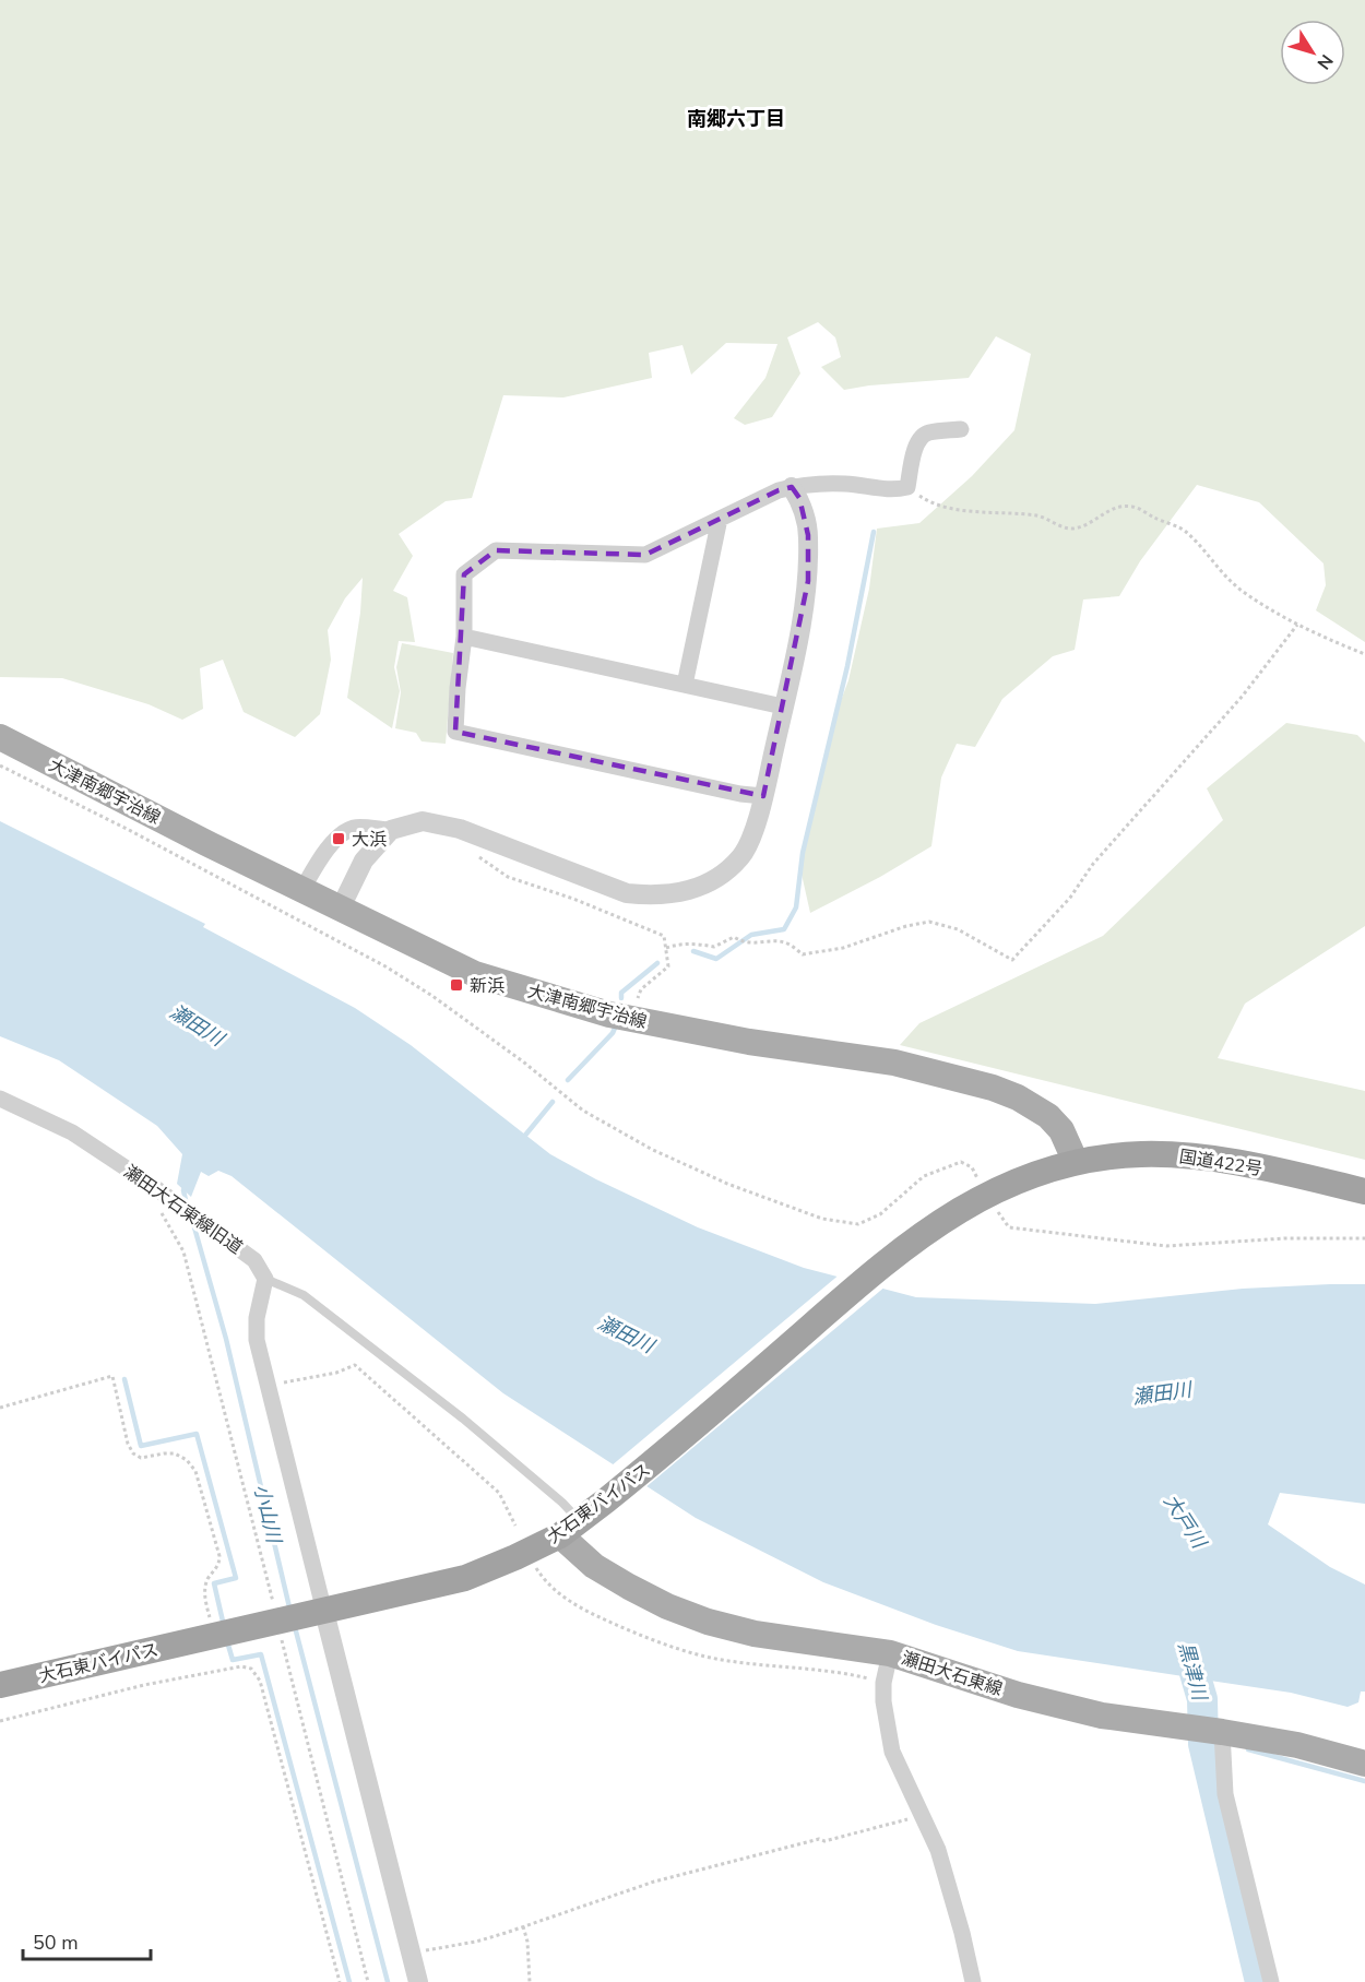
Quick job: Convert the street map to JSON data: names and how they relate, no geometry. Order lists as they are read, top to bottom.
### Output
{
  "streets": {
    "highway": ["国道422号", "大石東バイパス"],
    "main road": ["大津南郷宇治線", "瀬田大石東線"],
    "street": ["瀬田大石東線旧道"]
  },
  "crossings": [
    ["大津南郷宇治線", "国道422号"],
    ["大津南郷宇治線", "大石東バイパス"],
    ["国道422号", "大石東バイパス"],
    ["大石東バイパス", "瀬田大石東線"]
  ],
  "districts": ["南郷六丁目"],
  "water": [
    "瀬田川",
    "小山川",
    "大戸川",
    "黒津川"
  ],
  "places": {
    "transit": ["大浜", "新浜"]
  },
  "scale_bar": "50 m",
  "north": "bottom right"
}
